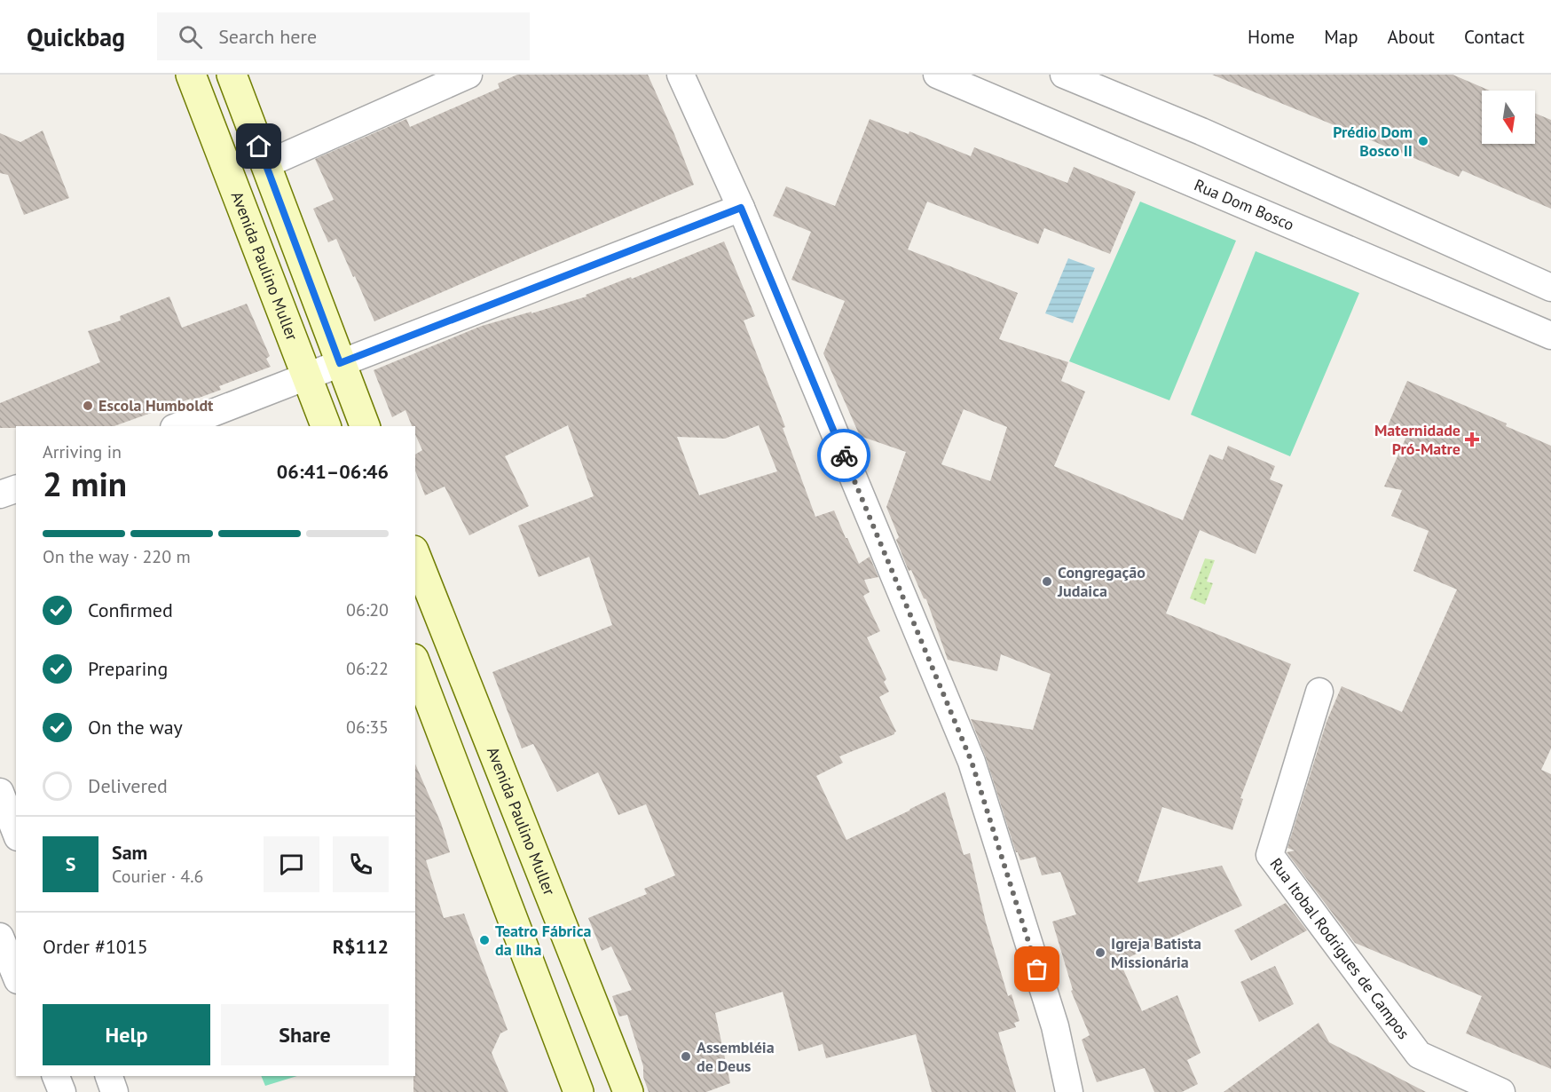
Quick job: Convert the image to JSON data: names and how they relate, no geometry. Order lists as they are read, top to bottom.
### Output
{
  "streets": {
    "main road": ["Avenida Paulino Muller"],
    "street": ["Rua Dom Bosco", "Rua Itobal Rodrigues de Campos"]
  },
  "places": {
    "other": [
      "Prédio Dom Bosco II",
      "Escola Humboldt",
      "Congregação Judaica",
      "Teatro Fábrica da Ilha",
      "Igreja Batista Missionária",
      "Assembléia de Deus"
    ],
    "health": ["Maternidade Pró-Matre"]
  },
  "north": "bottom",
  "page": {
    "header": "Quickbag",
    "search": "Search here",
    "nav": [
      "Home",
      "Map",
      "About",
      "Contact"
    ],
    "heading": ["2 min", "Arriving in", "06:41–06:46"],
    "panel": [
      "Sam",
      "Courier · 4.6",
      "Order #1015",
      "R$112"
    ],
    "bar": "On the way · 220 m",
    "list": [
      ["Confirmed", "06:20"],
      ["Preparing", "06:22"],
      ["On the way", "06:35"],
      "Delivered"
    ],
    "round": "S",
    "buttons": ["Help", "Share"]
  }
}
